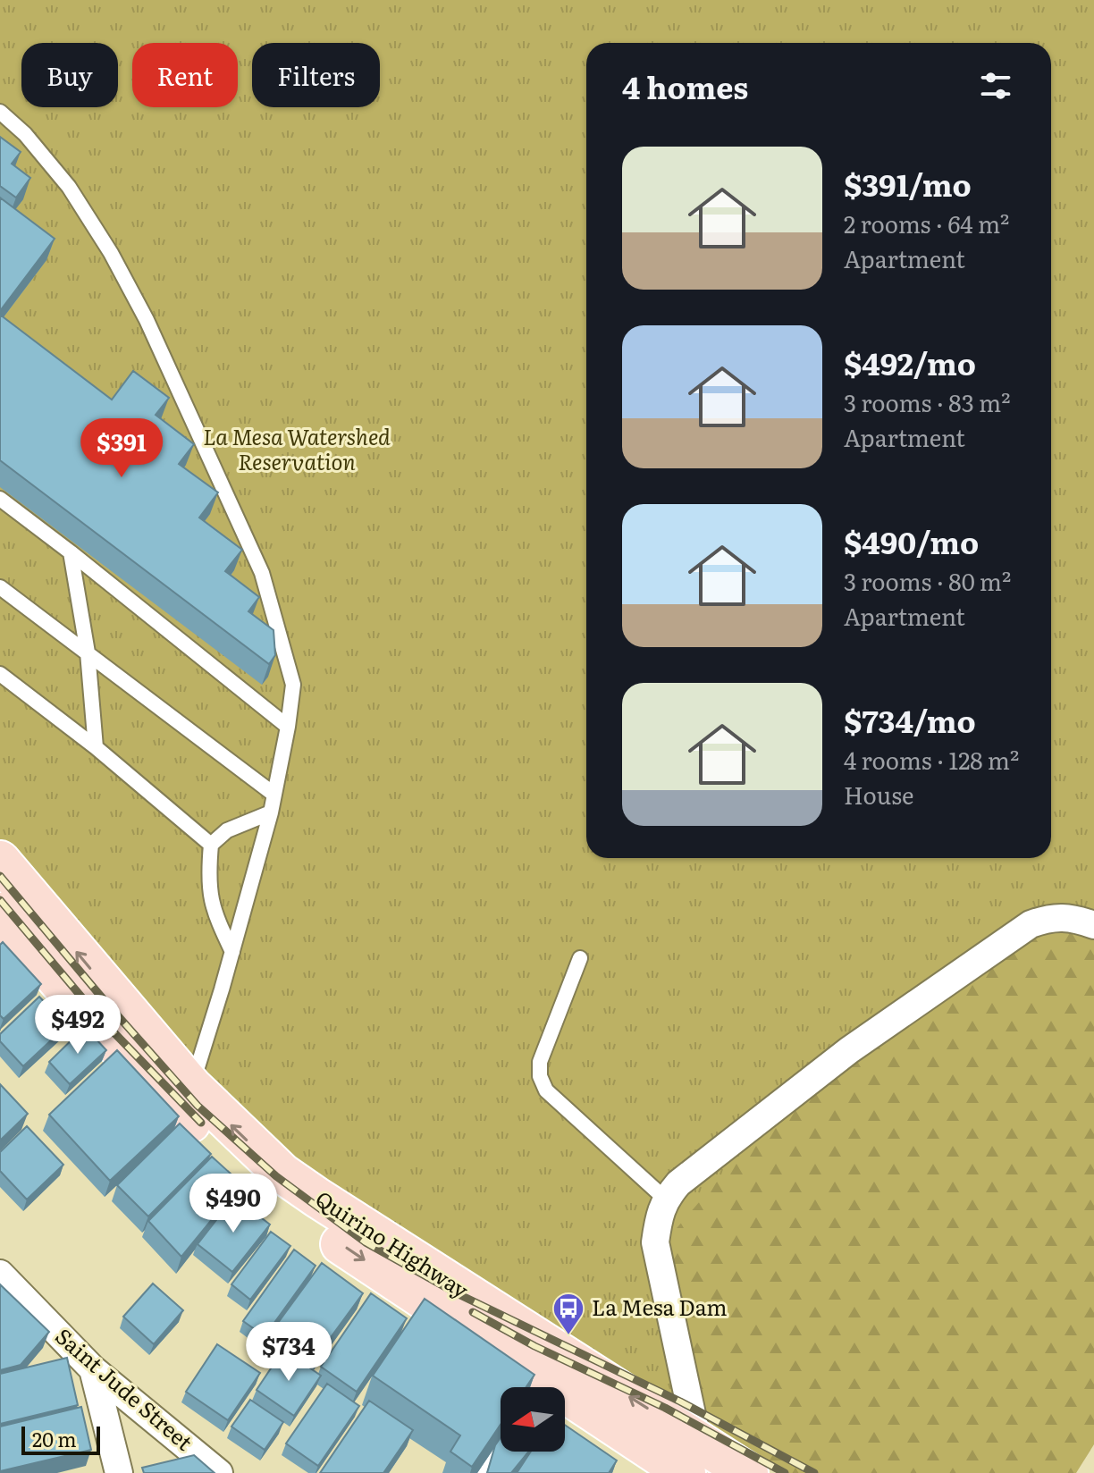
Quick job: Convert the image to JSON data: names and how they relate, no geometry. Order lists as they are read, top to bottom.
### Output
{
  "streets": {
    "main road": ["Quirino Highway"],
    "street": ["Saint Jude Street"]
  },
  "parks": ["La Mesa Watershed Reservation"],
  "places": {
    "bus stop": ["La Mesa Dam"]
  },
  "scale_bar": "20 m",
  "north": "left",
  "page": {
    "chip": ["Buy", "Rent", "Filters"],
    "heading": "4 homes",
    "list": [
      {
        "name": "$391/mo",
        "note": "2 rooms · 64 m² · Apartment"
      },
      {
        "name": "$492/mo",
        "note": "3 rooms · 83 m² · Apartment"
      },
      {
        "name": "$490/mo",
        "note": "3 rooms · 80 m² · Apartment"
      },
      {
        "name": "$734/mo",
        "note": "4 rooms · 128 m² · House"
      }
    ],
    "price": [
      "$391",
      "$492",
      "$490",
      "$734"
    ],
    "scale": "20 m"
  }
}
